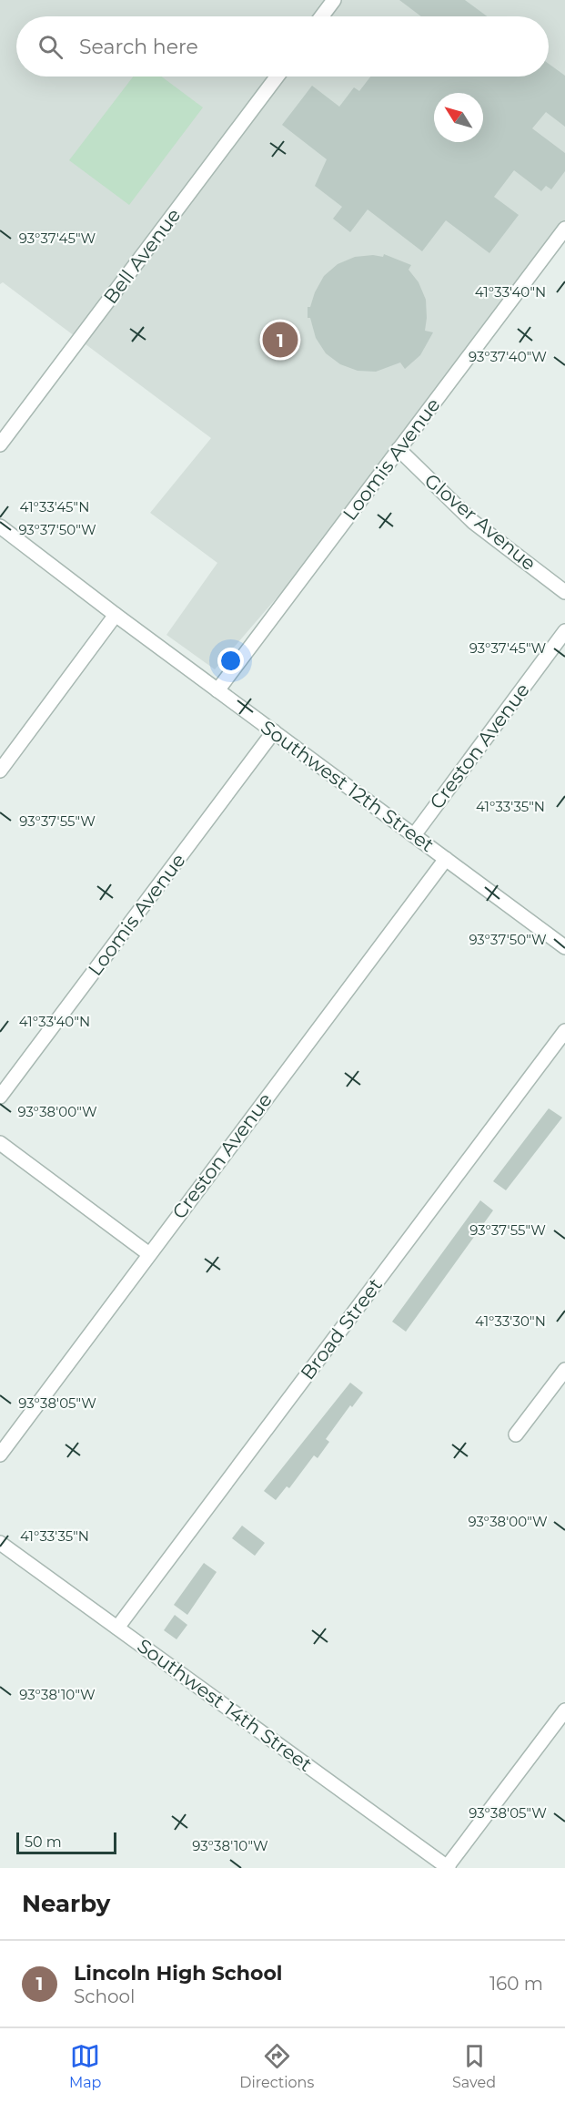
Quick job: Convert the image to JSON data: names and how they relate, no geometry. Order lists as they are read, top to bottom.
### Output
{
  "streets": {
    "street": [
      "Bell Avenue",
      "Loomis Avenue",
      "Glover Avenue",
      "Creston Avenue",
      "Southwest 12th Street",
      "Broad Street",
      "Southwest 14th Street"
    ]
  },
  "crossings": [
    ["Loomis Avenue", "Glover Avenue"],
    ["Loomis Avenue", "Southwest 12th Street"],
    ["Creston Avenue", "Southwest 12th Street"],
    ["Broad Street", "Southwest 14th Street"]
  ],
  "scale_bar": "50 m",
  "north": "top left",
  "page": {
    "search": "Search here",
    "pins": "1",
    "scale": "50 m",
    "heading": "Nearby",
    "list": [
      {
        "mark": "1",
        "name": "Lincoln High School",
        "note": "School",
        "value": "160 m"
      }
    ],
    "nav": ["Map", "Directions", "Saved"]
  },
  "coordinates": [
    "93°37'45\"W",
    "41°33'40\"N",
    "93°37'40\"W",
    "41°33'45\"N",
    "93°37'50\"W",
    "41°33'35\"N",
    "93°37'55\"W",
    "93°38'00\"W",
    "41°33'30\"N",
    "93°38'05\"W",
    "93°38'10\"W"
  ]
}
